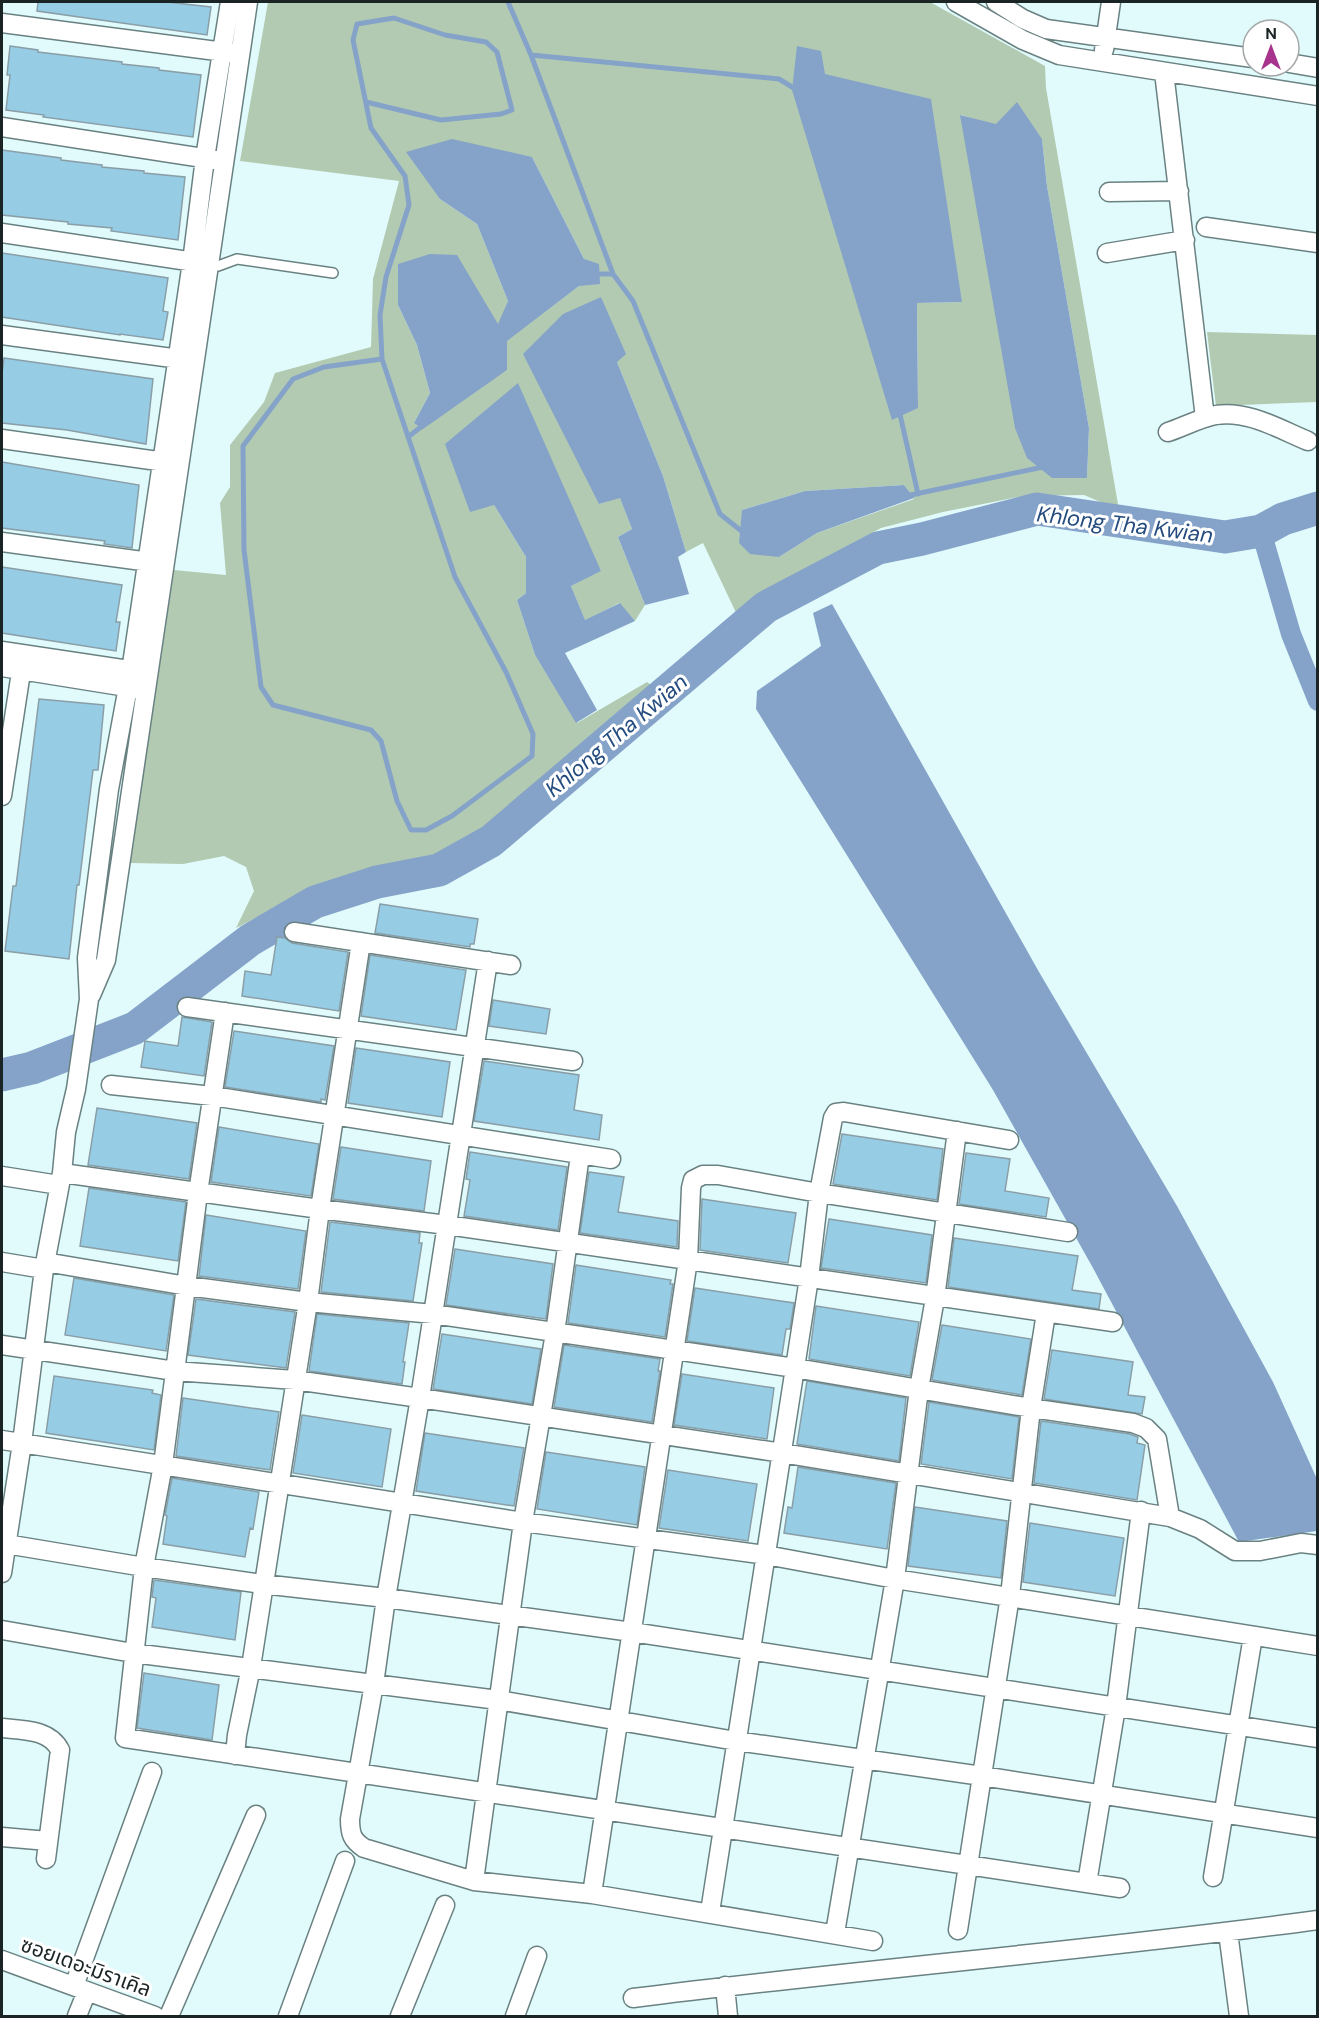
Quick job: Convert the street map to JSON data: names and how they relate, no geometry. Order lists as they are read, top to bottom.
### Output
{
  "streets": {
    "street": ["ซอยเดอะมิราเคิล"]
  },
  "water": ["Khlong Tha Kwian"],
  "north": "top"
}
